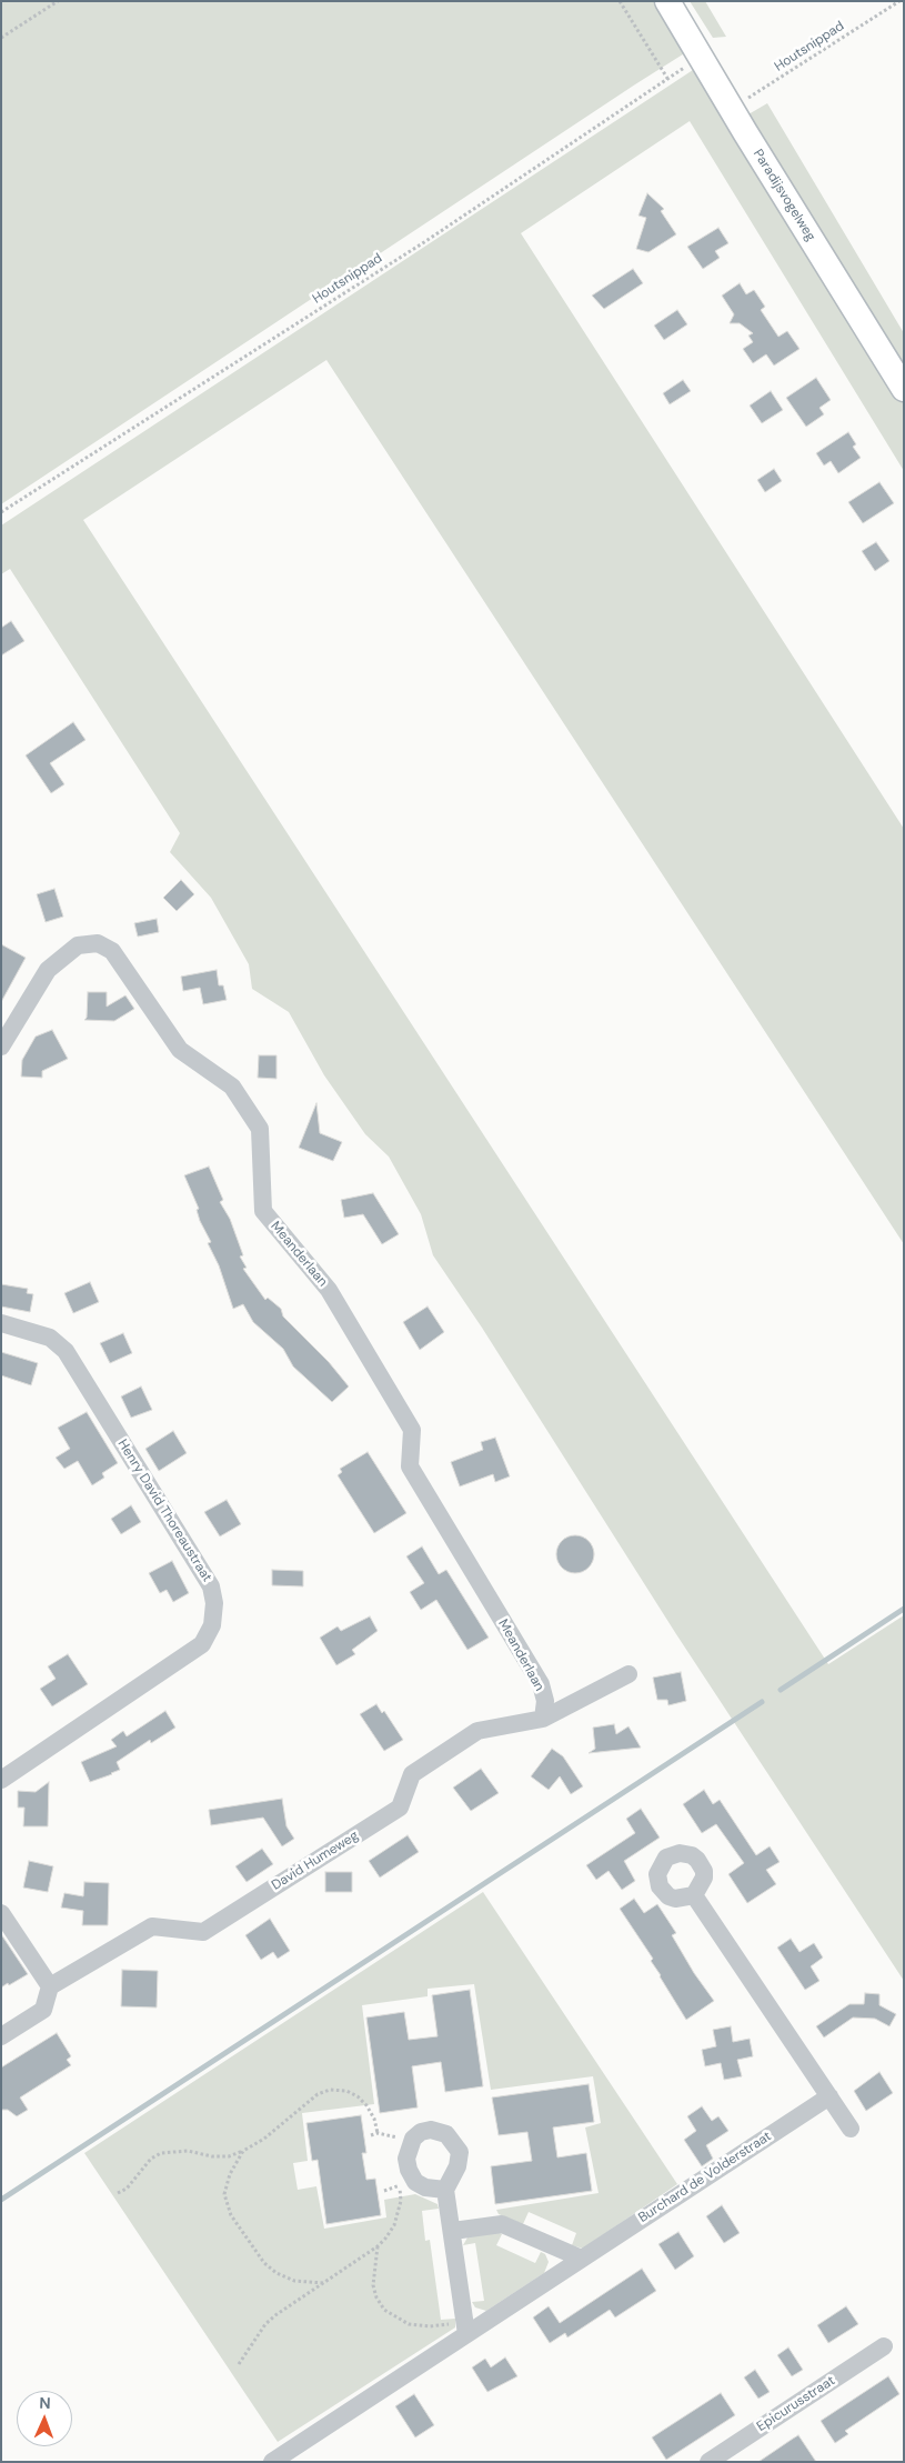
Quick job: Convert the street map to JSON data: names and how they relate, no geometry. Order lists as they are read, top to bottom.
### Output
{
  "streets": {
    "street": [
      "Paradijsvogelweg",
      "Meanderlaan",
      "Henry David Thoreaustraat",
      "David Humeweg",
      "Burchard de Volderstraat",
      "Epicurusstraat"
    ],
    "path": ["Houtsnippad"]
  },
  "crossings": [
    ["Houtsnippad", "Paradijsvogelweg"],
    ["Meanderlaan", "David Humeweg"]
  ],
  "north": "top"
}
